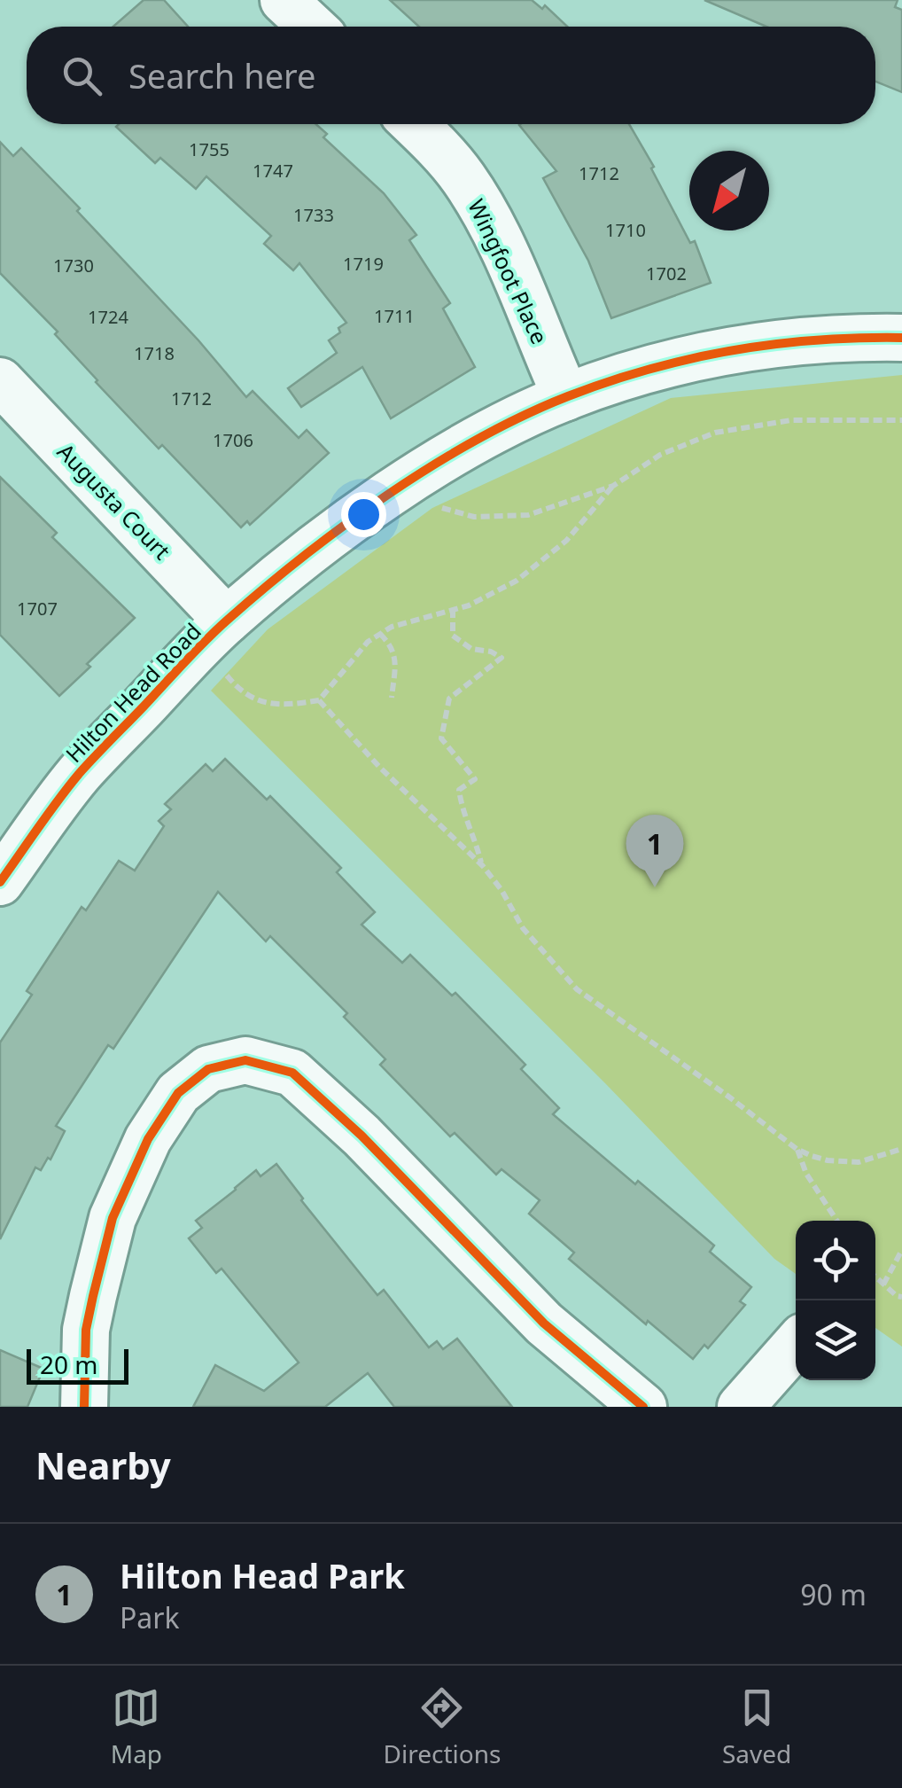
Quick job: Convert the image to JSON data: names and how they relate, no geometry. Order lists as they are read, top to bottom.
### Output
{
  "streets": {
    "street": ["Wingfoot Place", "Augusta Court", "Hilton Head Road"]
  },
  "crossings": [
    ["Wingfoot Place", "Hilton Head Road"],
    ["Augusta Court", "Hilton Head Road"]
  ],
  "house_numbers": [
    "1755",
    "1747",
    "1712",
    "1733",
    "1710",
    "1719",
    "1730",
    "1702",
    "1711",
    "1724",
    "1718",
    "1712",
    "1706",
    "1707"
  ],
  "scale_bar": "20 m",
  "north": "bottom left",
  "page": {
    "search": "Search here",
    "pins": "1",
    "scale": "20 m",
    "heading": "Nearby",
    "list": [
      {
        "mark": "1",
        "name": "Hilton Head Park",
        "note": "Park",
        "value": "90 m"
      }
    ],
    "nav": ["Map", "Directions", "Saved"]
  }
}
